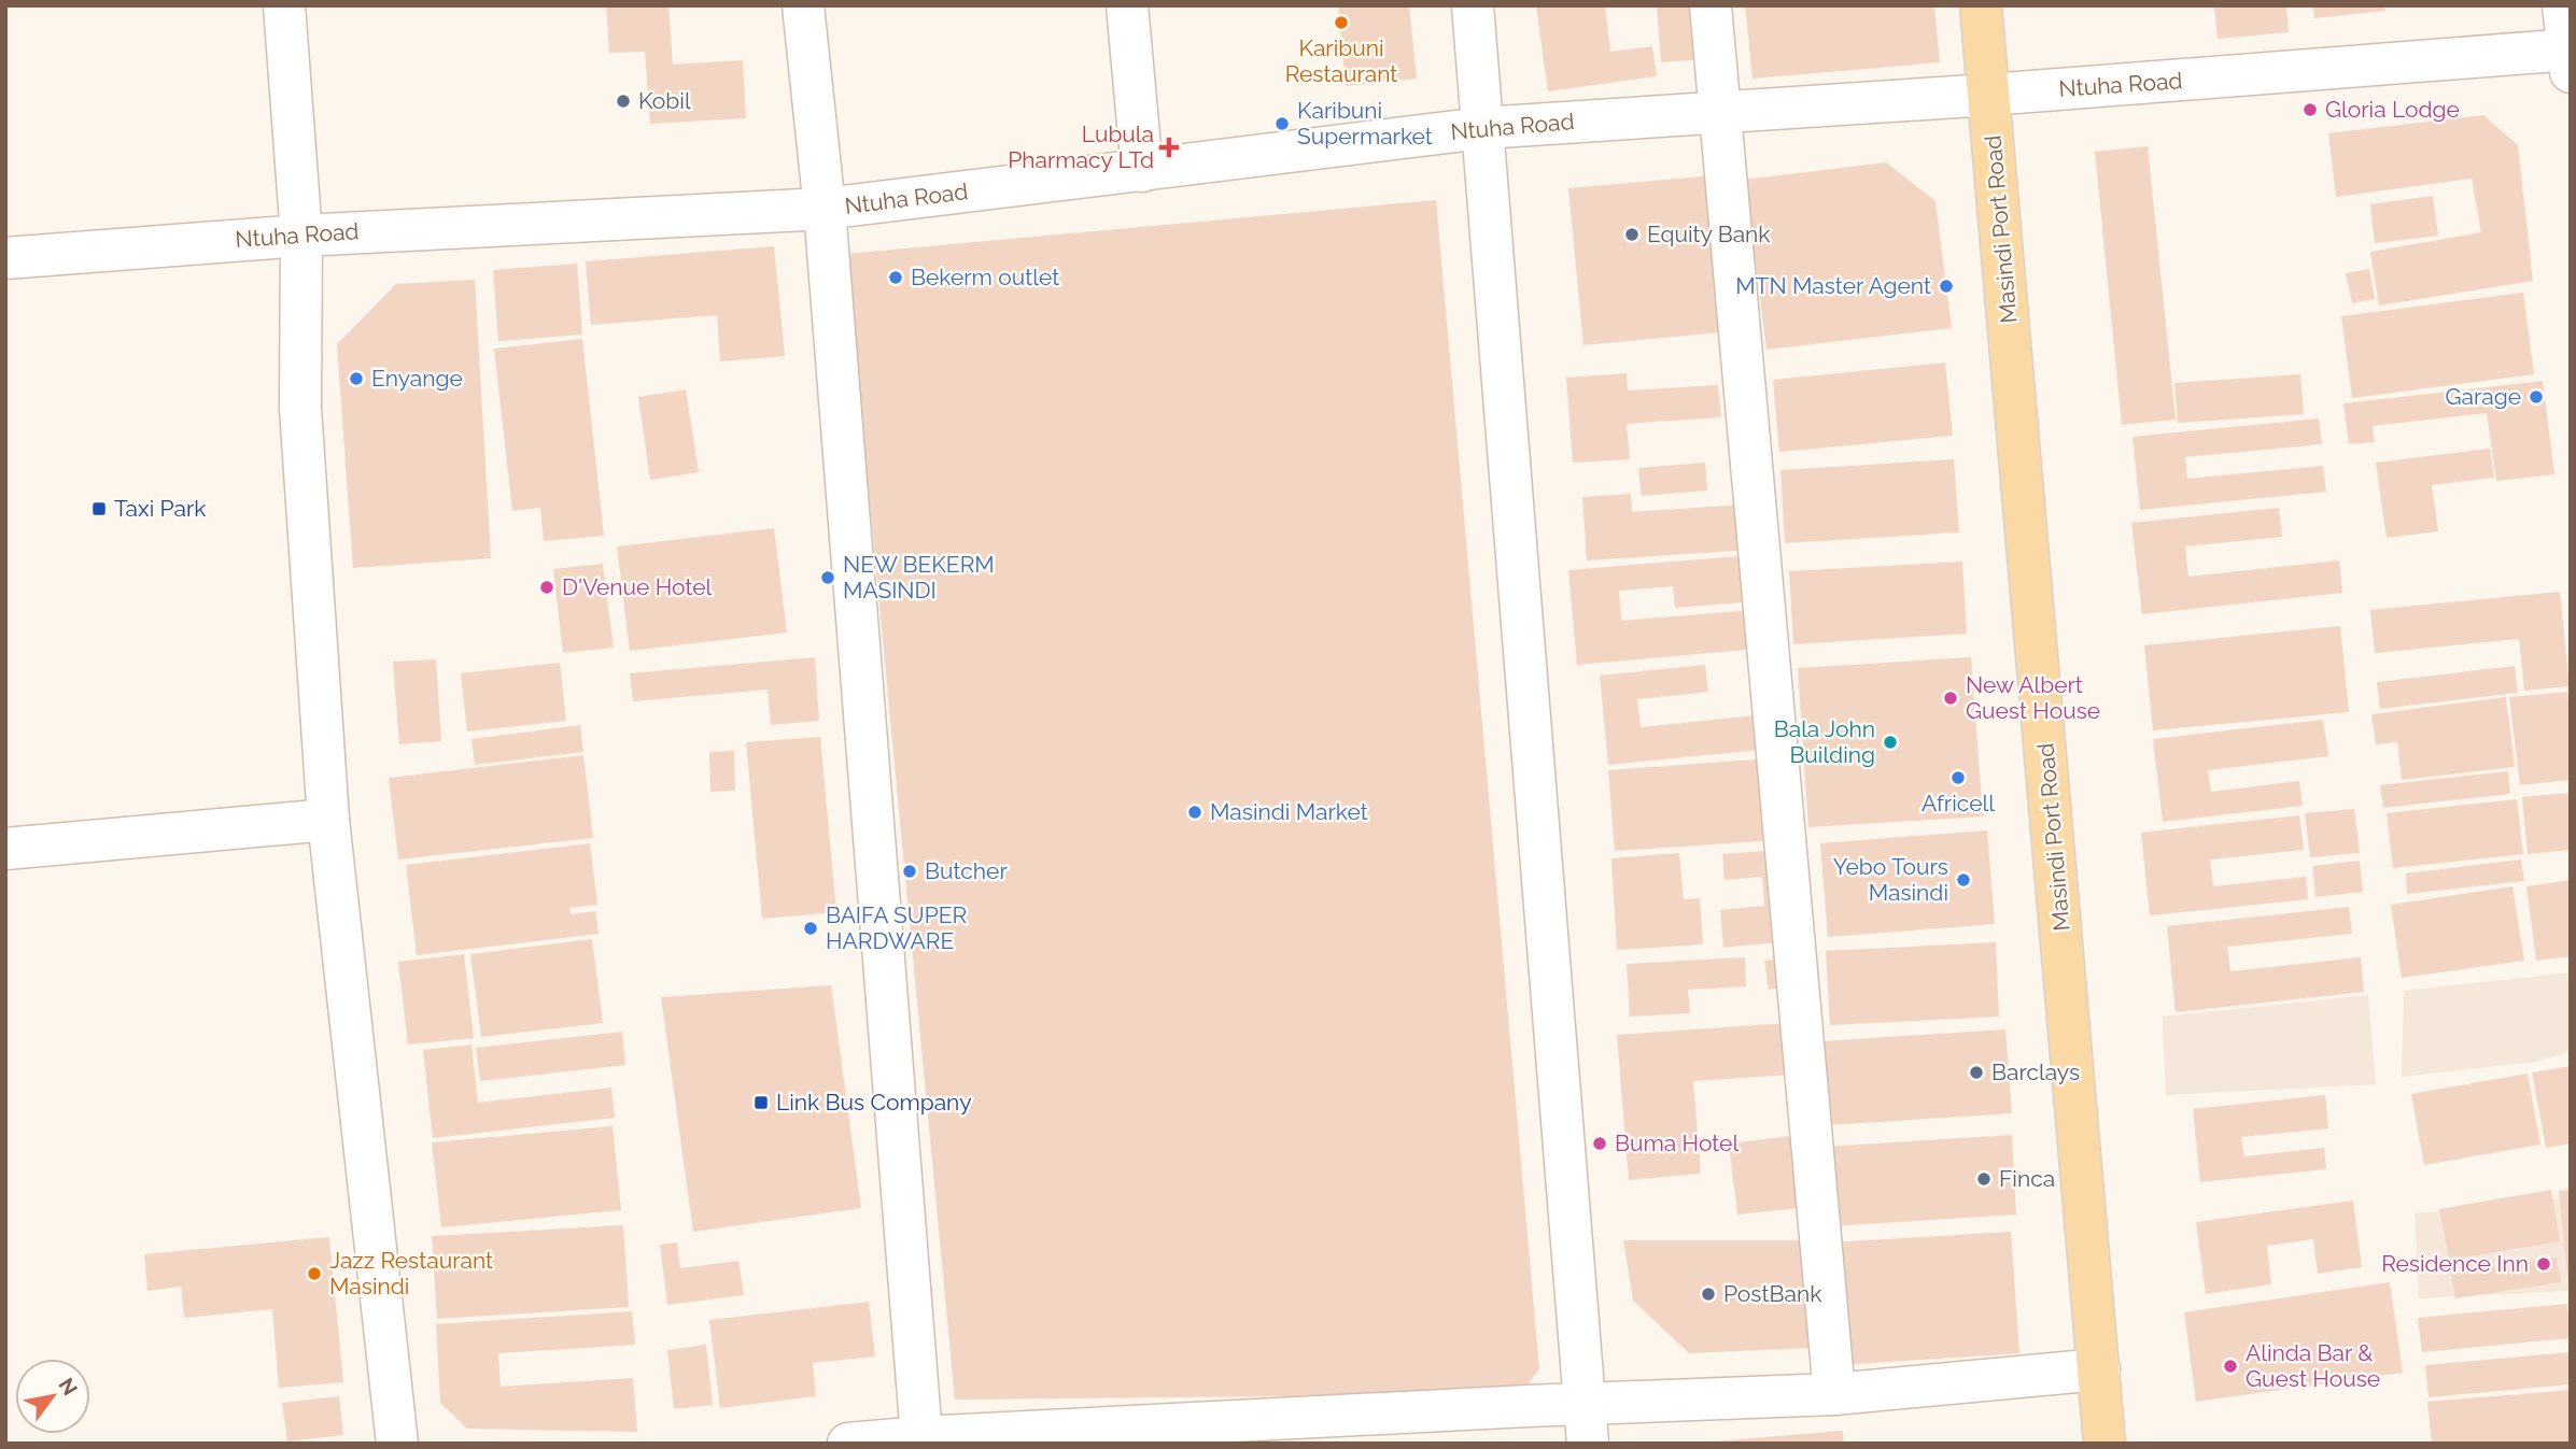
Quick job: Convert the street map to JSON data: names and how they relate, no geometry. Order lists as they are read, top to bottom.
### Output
{
  "streets": {
    "main road": ["Masindi Port Road"],
    "street": ["Ntuha Road"]
  },
  "crossings": [
    ["Ntuha Road", "Masindi Port Road"]
  ],
  "places": {
    "other": [
      "Karibuni Restaurant",
      "Kobil",
      "Gloria Lodge",
      "Karibuni Supermarket",
      "Equity Bank",
      "Bekerm outlet",
      "MTN Master Agent",
      "Enyange",
      "Garage",
      "NEW BEKERM MASINDI",
      "D'Venue Hotel",
      "New Albert Guest House",
      "Bala John Building",
      "Africell",
      "Masindi Market",
      "Butcher",
      "Yebo Tours Masindi",
      "BAIFA SUPER HARDWARE",
      "Barclays",
      "Buma Hotel",
      "Finca",
      "Residence Inn",
      "Jazz Restaurant Masindi",
      "PostBank",
      "Alinda Bar & Guest House"
    ],
    "health": ["Lubula Pharmacy LTd"],
    "transit": ["Taxi Park", "Link Bus Company"]
  },
  "north": "top right"
}
